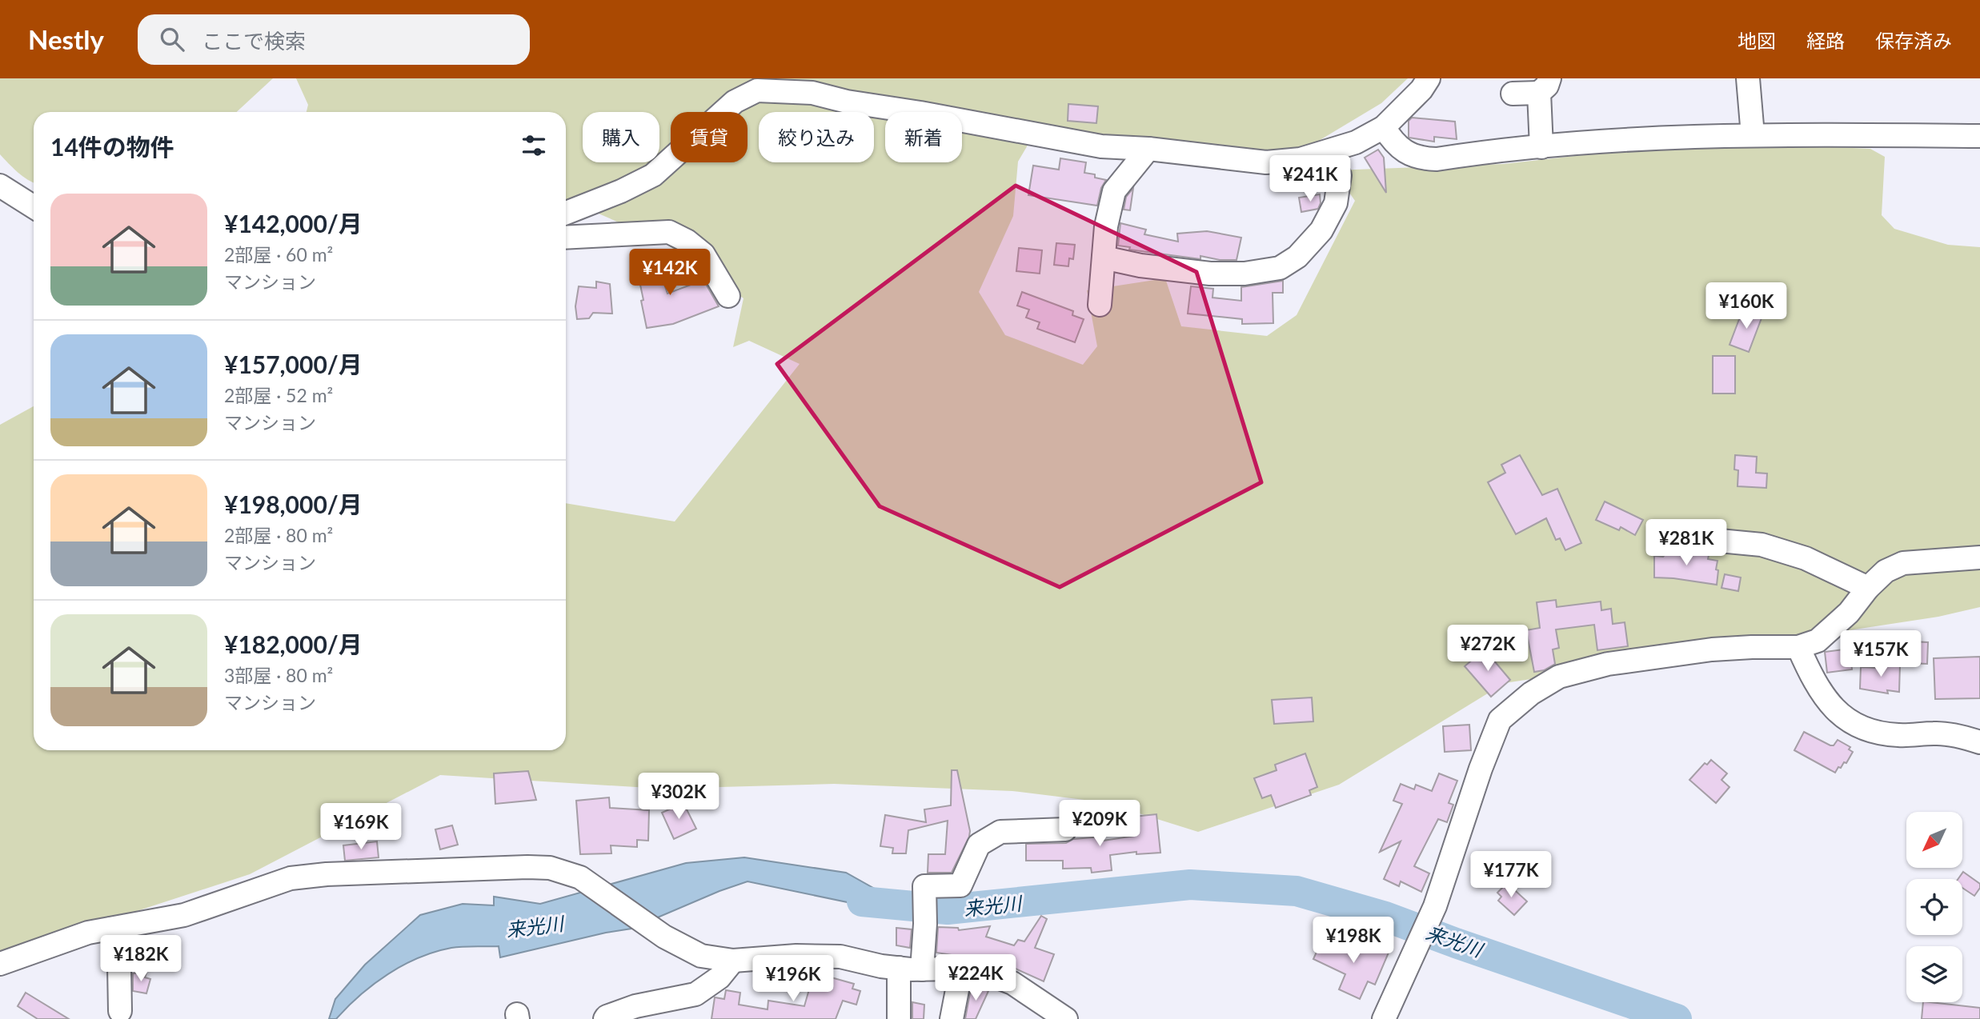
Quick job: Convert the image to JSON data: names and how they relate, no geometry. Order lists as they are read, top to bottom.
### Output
{
  "water": ["来光川"],
  "north": "bottom left",
  "page": {
    "header": "Nestly",
    "search": "ここで検索",
    "nav": ["地図", "経路", "保存済み"],
    "chip": [
      "購入",
      "賃貸",
      "絞り込み",
      "新着"
    ],
    "heading": "14件の物件",
    "price": [
      "¥241K",
      "¥142K",
      "¥160K",
      "¥281K",
      "¥272K",
      "¥157K",
      "¥302K",
      "¥209K",
      "¥169K",
      "¥177K",
      "¥198K",
      "¥182K",
      "¥224K",
      "¥196K"
    ],
    "list": [
      {
        "name": "¥142,000/月",
        "note": "2部屋 · 60 m² · マンション"
      },
      {
        "name": "¥157,000/月",
        "note": "2部屋 · 52 m² · マンション"
      },
      {
        "name": "¥198,000/月",
        "note": "2部屋 · 80 m² · マンション"
      },
      {
        "name": "¥182,000/月",
        "note": "3部屋 · 80 m² · マンション"
      }
    ]
  }
}
